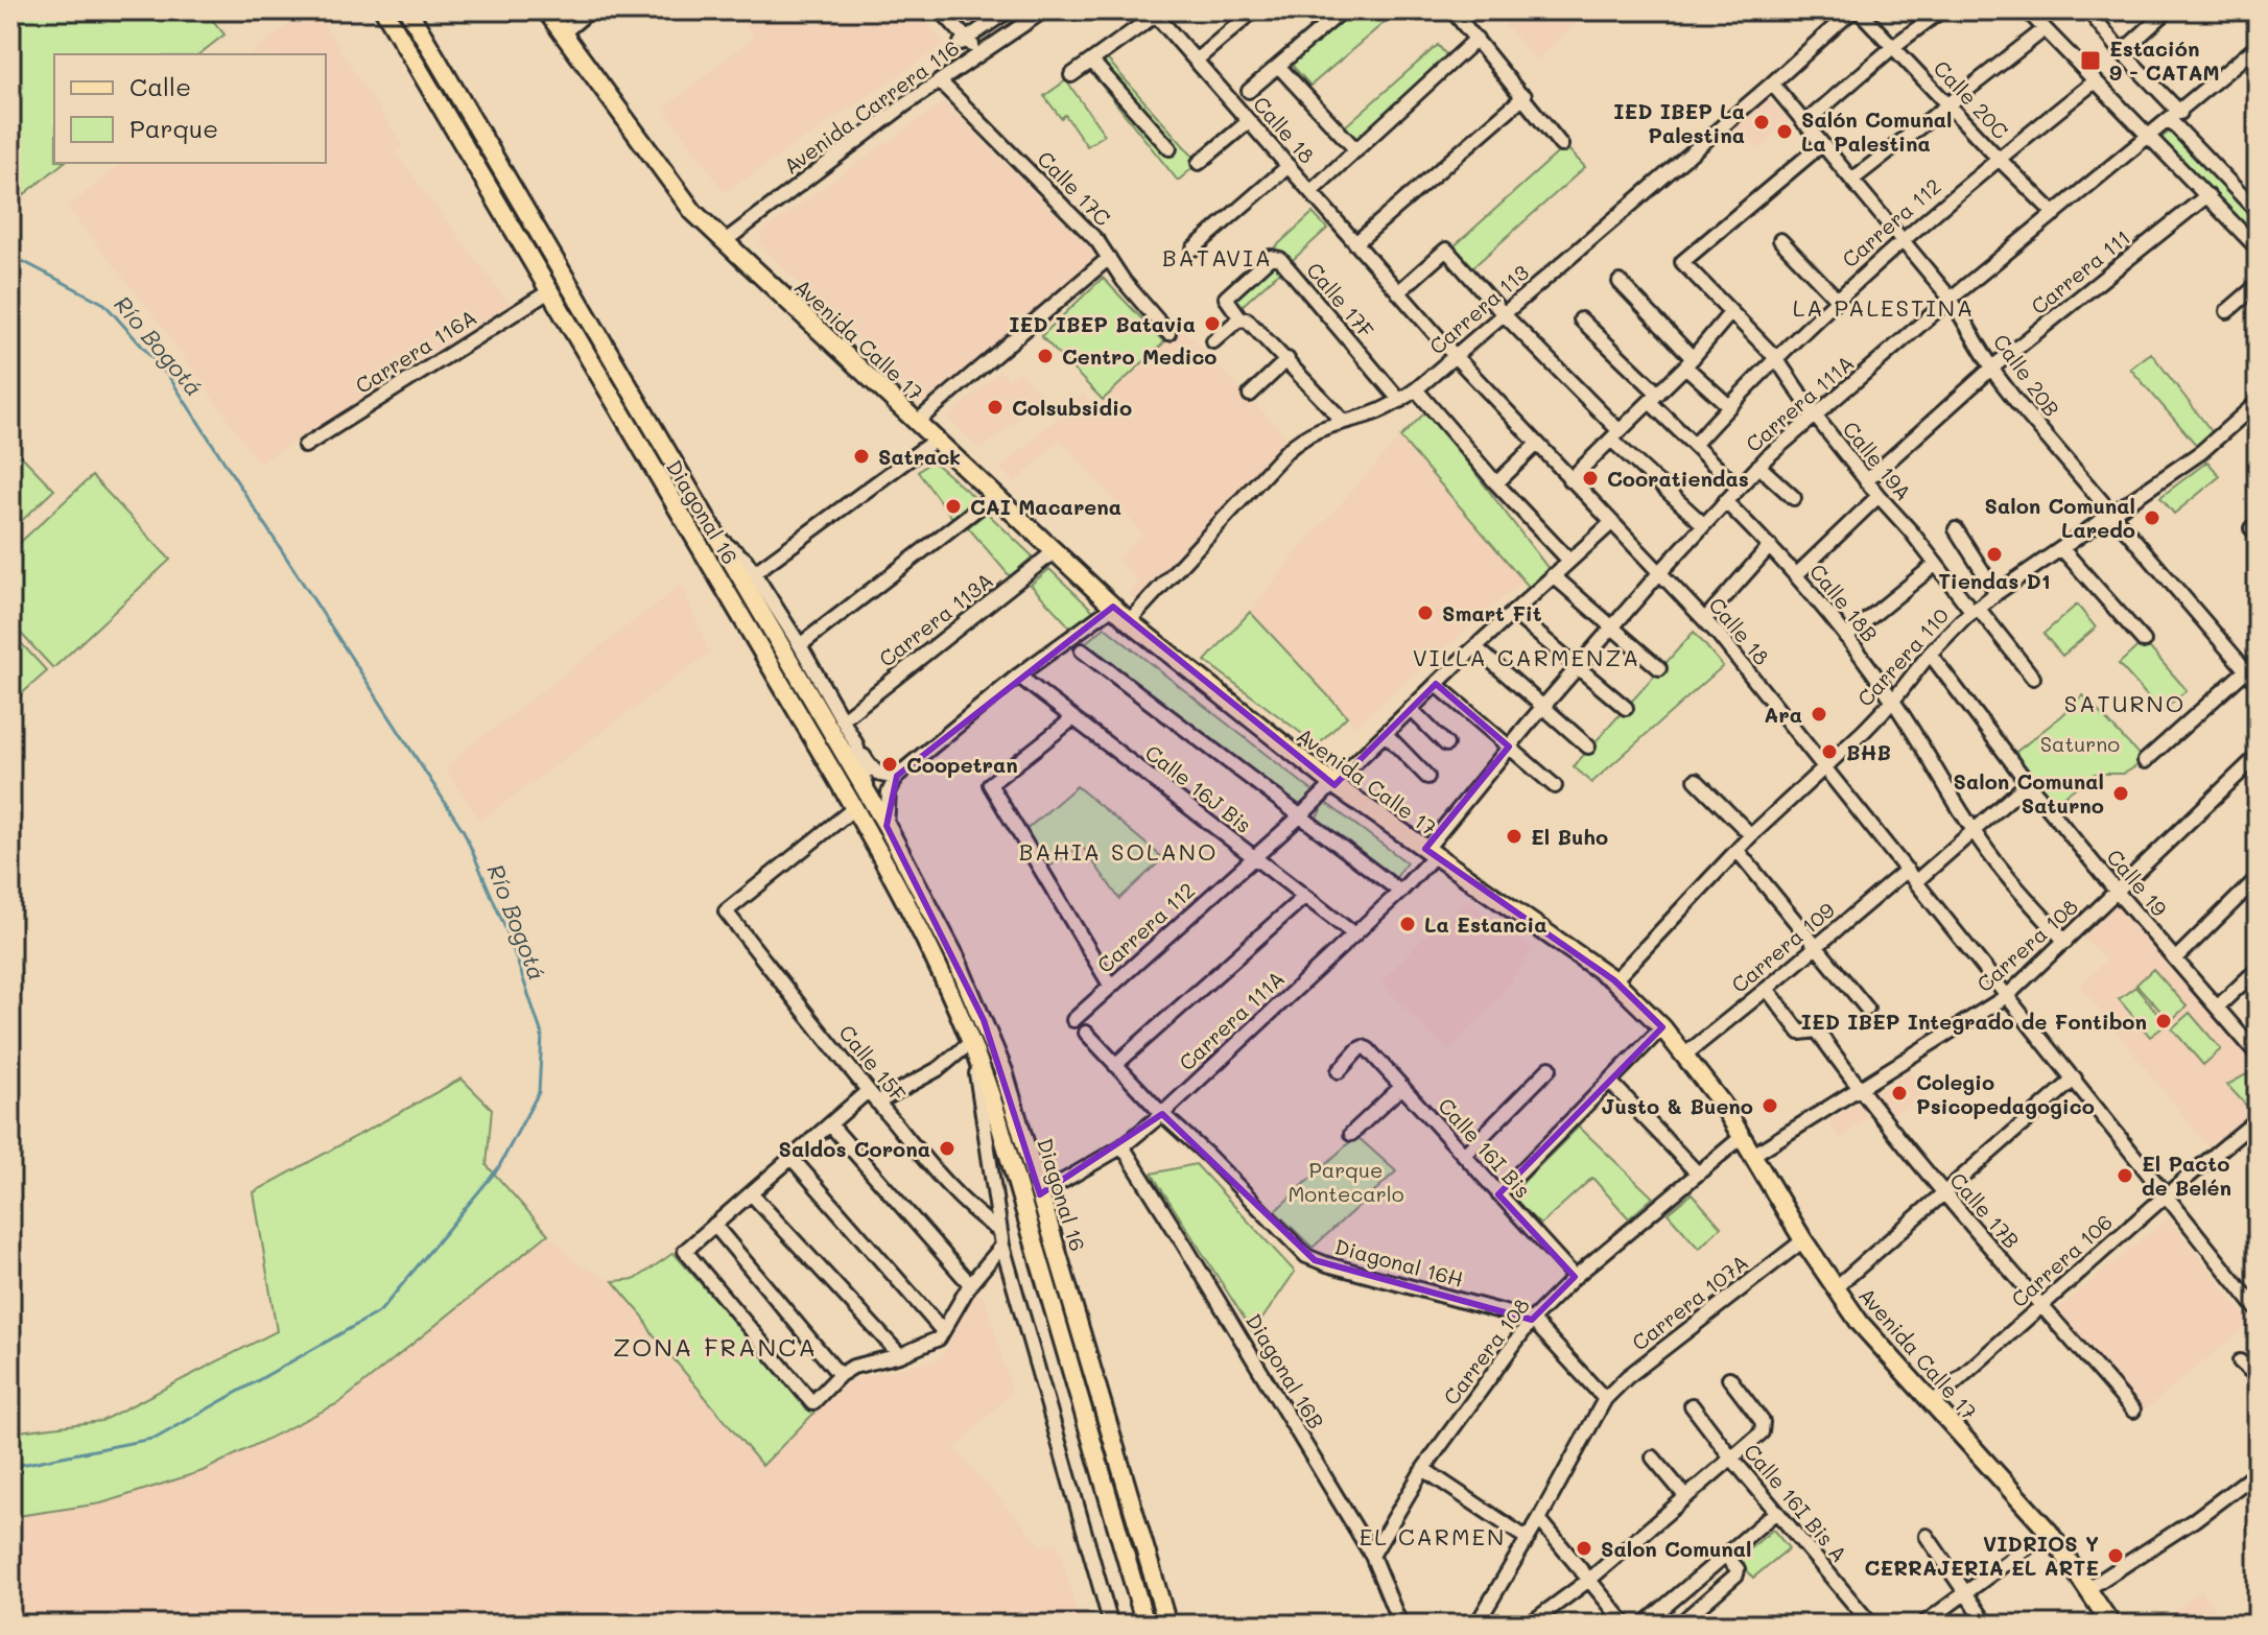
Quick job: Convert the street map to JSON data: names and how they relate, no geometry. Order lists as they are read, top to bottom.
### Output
{
  "streets": {
    "main road": ["Avenida Calle 17", "Diagonal 16"],
    "street": [
      "Calle 20C",
      "Avenida Carrera 116",
      "Calle 18",
      "Calle 17C",
      "Carrera 112",
      "Carrera 111",
      "Calle 17F",
      "Carrera 113",
      "Carrera 116A",
      "Calle 20B",
      "Carrera 111A",
      "Calle 19A",
      "Calle 18B",
      "Carrera 113A",
      "Carrera 110",
      "Calle 16J Bis",
      "Calle 19",
      "Carrera 108",
      "Carrera 109",
      "Calle 15F",
      "Calle 16I Bis",
      "Calle 17B",
      "Carrera 106",
      "Diagonal 16H",
      "Carrera 107A",
      "Diagonal 16B",
      "Calle 16I Bis A"
    ]
  },
  "crossings": [
    ["Calle 20C", "Carrera 112"],
    ["Calle 20C", "Carrera 111A"],
    ["Avenida Carrera 116", "Calle 17C"],
    ["Avenida Carrera 116", "Avenida Calle 17"],
    ["Calle 18", "Carrera 112"],
    ["Calle 18", "Carrera 113"],
    ["Calle 18", "Carrera 111A"],
    ["Calle 18", "Carrera 110"],
    ["Calle 18", "Carrera 108"],
    ["Calle 18", "Carrera 109"],
    ["Calle 18", "Carrera 106"],
    ["Carrera 112", "Avenida Calle 17"],
    ["Carrera 112", "Calle 20B"],
    ["Carrera 112", "Calle 19A"],
    ["Carrera 112", "Calle 16J Bis"],
    ["Carrera 111", "Calle 20B"],
    ["Carrera 111", "Calle 19A"],
    ["Calle 17F", "Carrera 113"],
    ["Carrera 113", "Avenida Calle 17"],
    ["Carrera 113", "Calle 20B"],
    ["Avenida Calle 17", "Carrera 111A"],
    ["Avenida Calle 17", "Carrera 113A"],
    ["Avenida Calle 17", "Carrera 110"],
    ["Avenida Calle 17", "Carrera 108"],
    ["Avenida Calle 17", "Carrera 109"],
    ["Avenida Calle 17", "Carrera 106"],
    ["Avenida Calle 17", "Carrera 107A"],
    ["Carrera 116A", "Diagonal 16"],
    ["Calle 20B", "Carrera 111A"],
    ["Calle 20B", "Calle 19A"],
    ["Calle 20B", "Carrera 110"],
    ["Carrera 111A", "Calle 19A"],
    ["Carrera 111A", "Diagonal 16"],
    ["Carrera 111A", "Calle 18B"],
    ["Carrera 111A", "Calle 16J Bis"],
    ["Carrera 111A", "Diagonal 16H"],
    ["Carrera 111A", "Diagonal 16B"],
    ["Calle 19A", "Carrera 110"],
    ["Diagonal 16", "Carrera 113A"],
    ["Diagonal 16", "Calle 15F"],
    ["Calle 18B", "Carrera 110"],
    ["Calle 18B", "Carrera 108"],
    ["Carrera 110", "Calle 19"],
    ["Calle 19", "Carrera 108"],
    ["Carrera 108", "Calle 16I Bis"],
    ["Carrera 108", "Calle 17B"],
    ["Carrera 108", "Diagonal 16H"],
    ["Carrera 108", "Diagonal 16B"],
    ["Carrera 109", "Calle 17B"],
    ["Calle 17B", "Carrera 106"]
  ],
  "districts": [
    "BATAVIA",
    "LA PALESTINA",
    "VILLA CARMENZA",
    "SATURNO",
    "BAHIA SOLANO",
    "ZONA FRANCA",
    "EL CARMEN"
  ],
  "water": ["Río Bogotá"],
  "parks": ["Saturno", "Parque Montecarlo"],
  "places": {
    "transit": ["Estación 9 - CATAM"],
    "other": [
      "IED IBEP La Palestina",
      "Salón Comunal La Palestina",
      "IED IBEP Batavia",
      "Centro Medico",
      "Colsubsidio",
      "Satrack",
      "Cooratiendas",
      "CAI Macarena",
      "Salon Comunal Laredo",
      "Tiendas D1",
      "Smart Fit",
      "Ara",
      "BHB",
      "Coopetran",
      "Salon Comunal Saturno",
      "El Buho",
      "La Estancia",
      "IED IBEP Integrado de Fontibon",
      "Colegio Psicopedagogico",
      "Justo & Bueno",
      "Saldos Corona",
      "El Pacto de Belén",
      "Salon Comunal",
      "VIDRIOS Y CERRAJERIA EL ARTE"
    ]
  },
  "legend": ["Calle", "Parque"]
}
